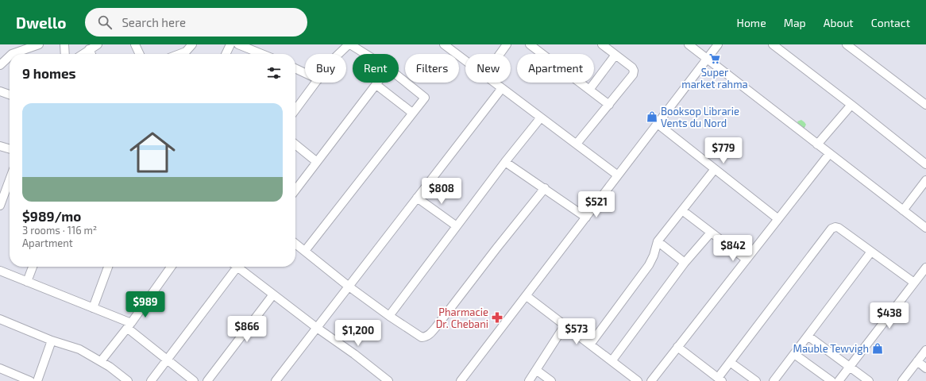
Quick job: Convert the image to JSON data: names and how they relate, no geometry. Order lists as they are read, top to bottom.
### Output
{
  "places": {
    "supermarket": ["Super market rahma"],
    "shop": ["Booksop Librarie Vents du Nord", "Mauble Tewvigh"],
    "pharmacy": ["Pharmacie Dr. Chebani"]
  },
  "page": {
    "header": "Dwello",
    "search": "Search here",
    "nav": [
      "Home",
      "Map",
      "About",
      "Contact"
    ],
    "chip": [
      "Buy",
      "Rent",
      "Filters",
      "New",
      "Apartment"
    ],
    "heading": "9 homes",
    "list": [
      {
        "name": "$989/mo",
        "note": "3 rooms · 116 m² · Apartment"
      }
    ],
    "price": [
      "$779",
      "$808",
      "$521",
      "$842",
      "$989",
      "$438",
      "$866",
      "$573",
      "$1,200"
    ]
  }
}
